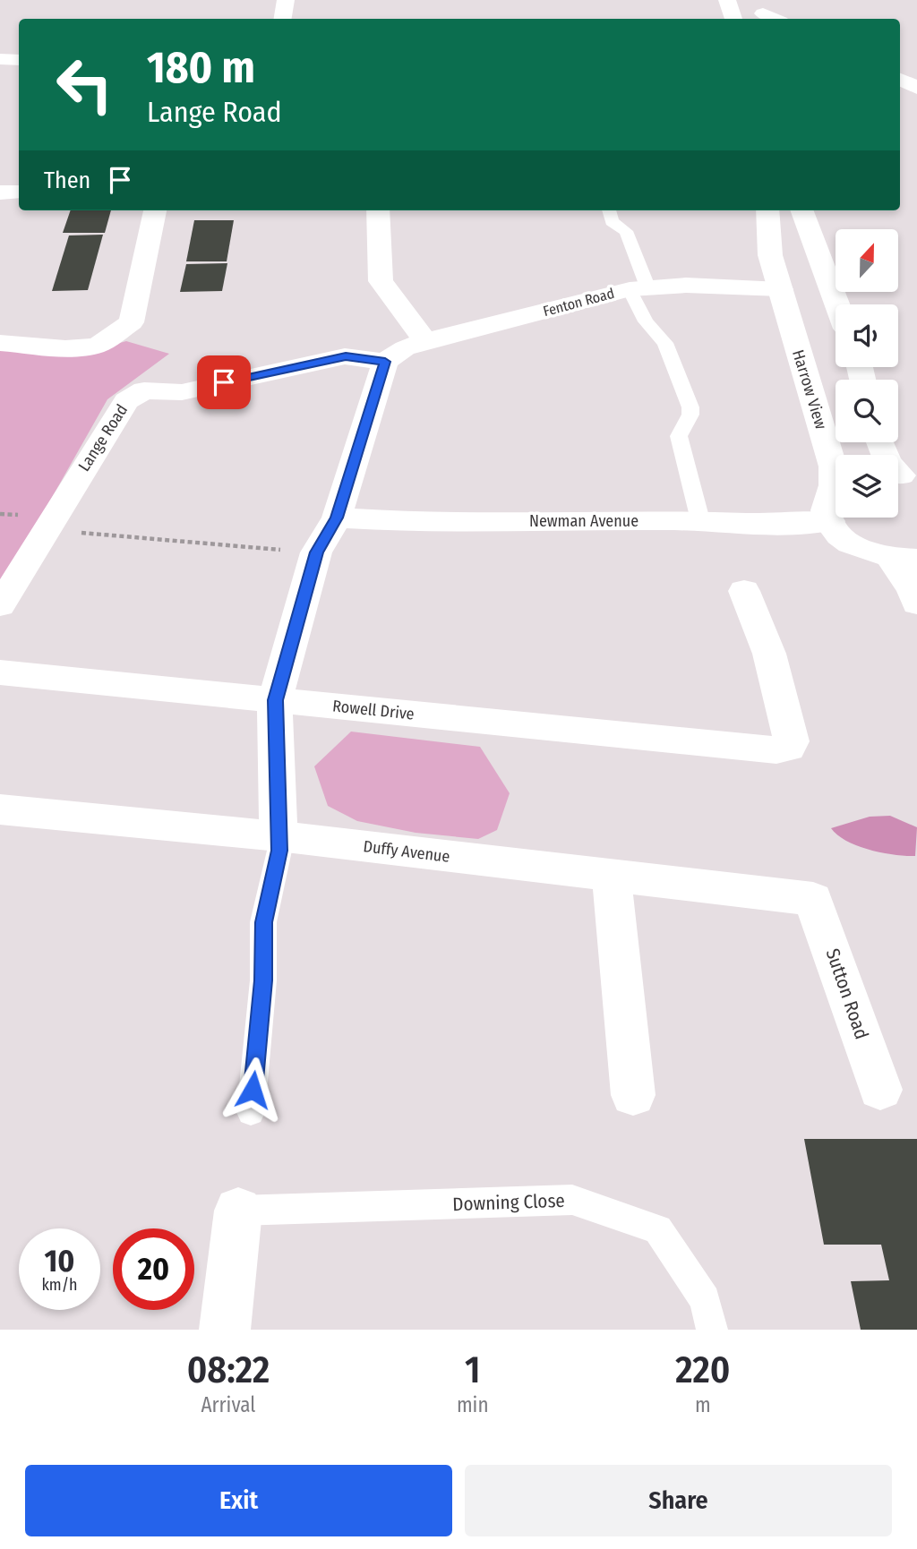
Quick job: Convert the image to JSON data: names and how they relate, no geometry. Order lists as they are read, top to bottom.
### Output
{
  "streets": {
    "street": [
      "Fenton Road",
      "Harrow View",
      "Lange Road",
      "Newman Avenue",
      "Rowell Drive",
      "Duffy Avenue",
      "Sutton Road"
    ],
    "lane": ["Downing Close"]
  },
  "crossings": [
    ["Fenton Road", "Harrow View"],
    ["Fenton Road", "Lange Road"],
    ["Harrow View", "Newman Avenue"],
    ["Duffy Avenue", "Sutton Road"]
  ],
  "north": "top",
  "page": {
    "turn": ["180 m", "Lange Road"],
    "then": "Then",
    "speed": "10 km/h",
    "limit": "20",
    "eta": [
      "08:22",
      "Arrival",
      "1",
      "min",
      "220",
      "m"
    ],
    "buttons": ["Exit", "Share"]
  }
}
